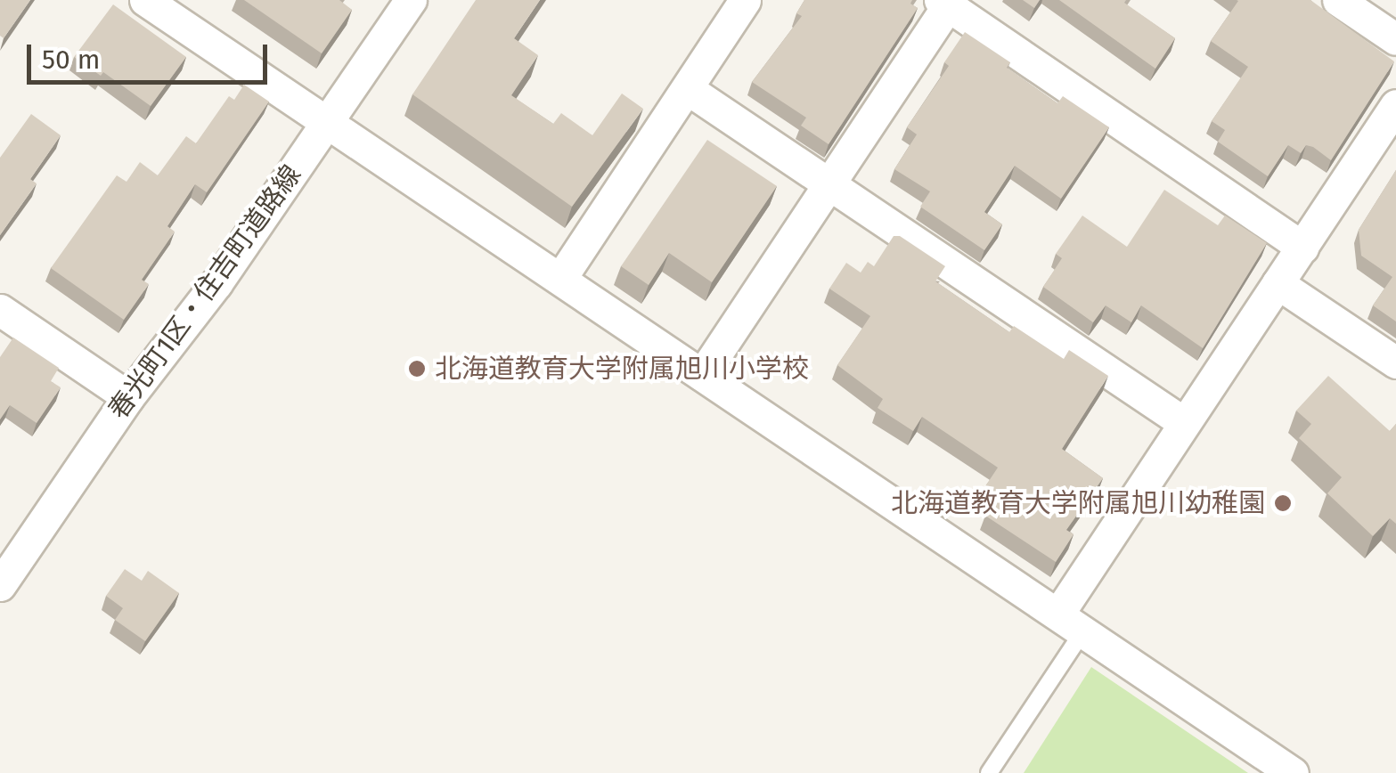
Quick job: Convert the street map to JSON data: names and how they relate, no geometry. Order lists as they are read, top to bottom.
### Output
{
  "streets": {
    "street": ["春光町1区・住吉町道路線"]
  },
  "places": ["北海道教育大学附属旭川小学校", "北海道教育大学附属旭川幼稚園"],
  "scale_bar": "50 m"
}
